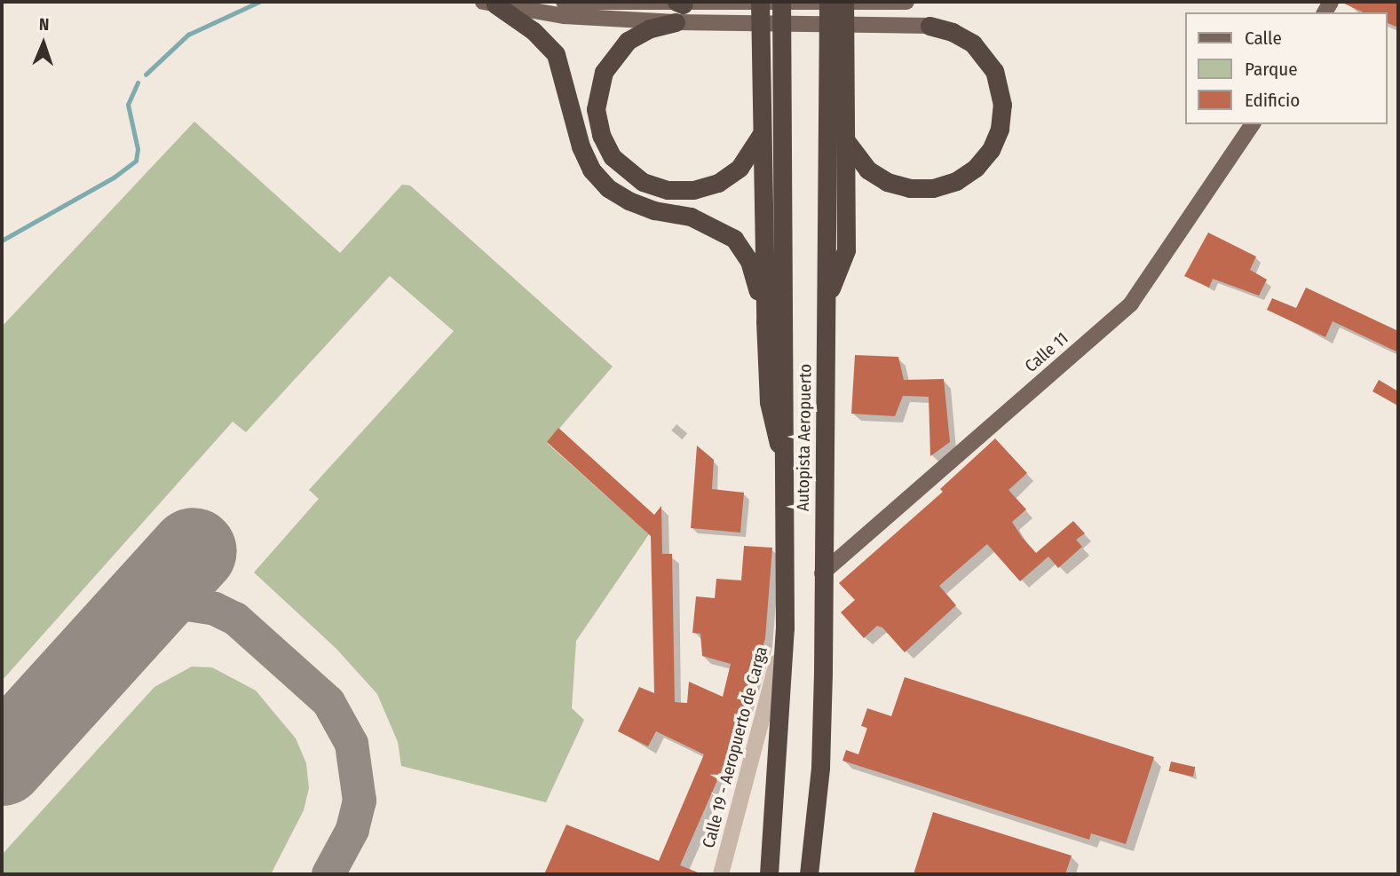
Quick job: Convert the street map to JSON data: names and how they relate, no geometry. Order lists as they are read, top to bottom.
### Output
{
  "streets": {
    "highway": ["Autopista Aeropuerto"],
    "main road": ["Calle 11"],
    "street": ["Calle 19 - Aeropuerto de Carga"]
  },
  "crossings": [
    ["Calle 11", "Autopista Aeropuerto"],
    ["Autopista Aeropuerto", "Calle 19 - Aeropuerto de Carga"]
  ],
  "legend": ["Calle", "Parque", "Edificio"],
  "north": "top"
}
